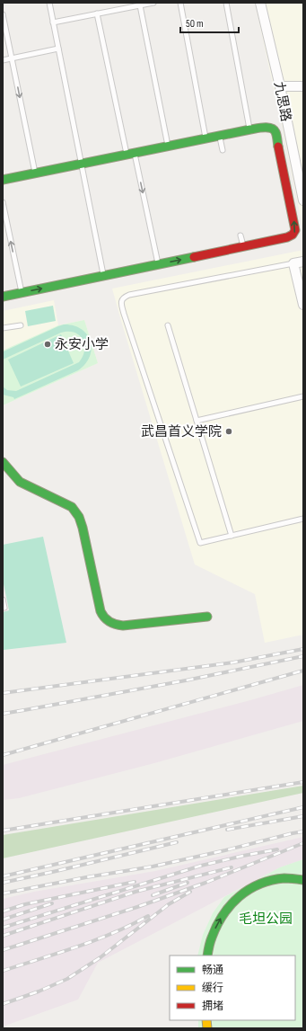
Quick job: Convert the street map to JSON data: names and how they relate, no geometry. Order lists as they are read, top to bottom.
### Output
{
  "streets": {
    "street": ["九思路"]
  },
  "parks": ["毛坦公园"],
  "places": ["永安小学", "武昌首义学院"],
  "legend": ["畅通", "缓行", "拥堵"],
  "scale_bar": "50 m"
}
